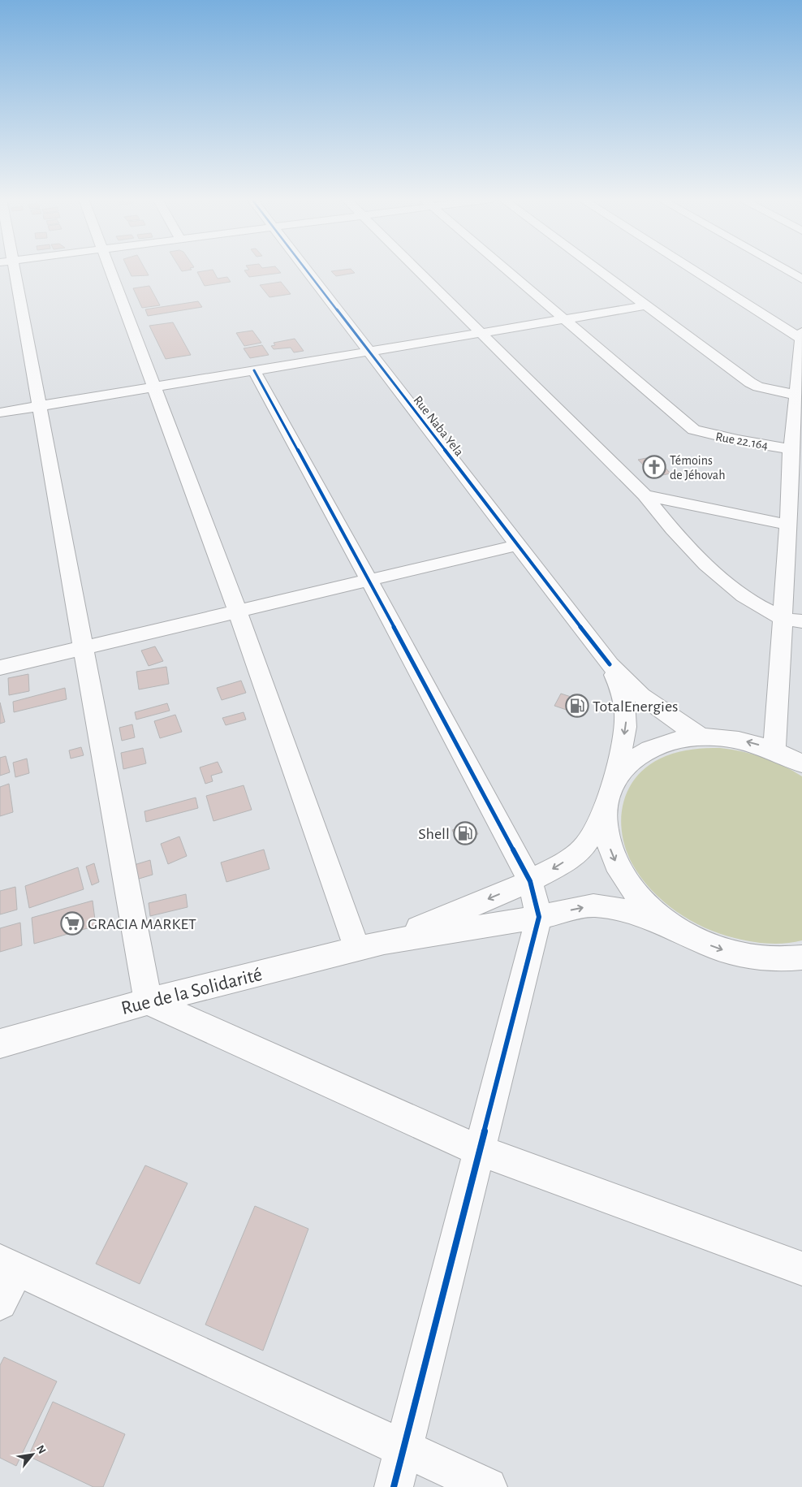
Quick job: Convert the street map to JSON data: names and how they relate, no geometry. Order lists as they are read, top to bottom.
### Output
{
  "streets": {
    "street": ["Rue Naba Yela", "Rue 22.164", "Rue de la Solidarité"]
  },
  "places": {
    "church": ["Témoins de Jéhovah"],
    "fuel station": ["TotalEnergies", "Shell"],
    "supermarket": ["GRACIA MARKET"]
  },
  "north": "top right"
}
